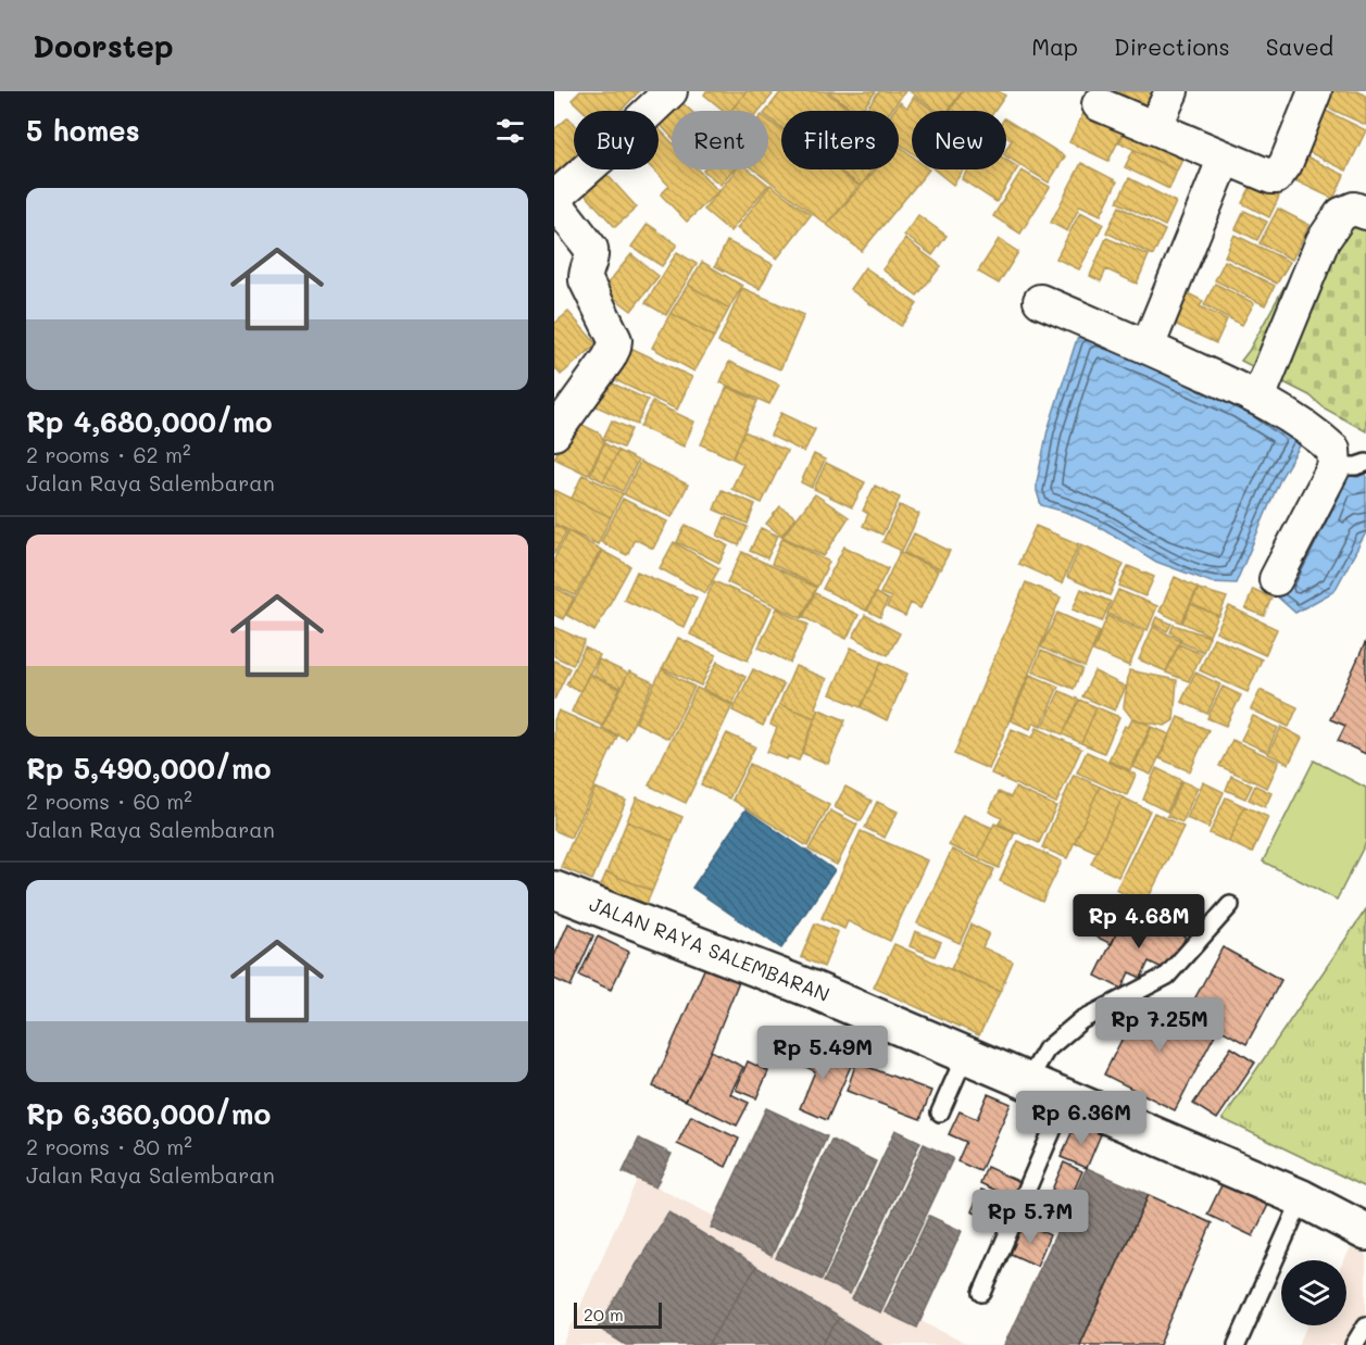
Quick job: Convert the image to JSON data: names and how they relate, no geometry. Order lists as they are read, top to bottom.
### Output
{
  "streets": {
    "main road": ["JALAN RAYA SALEMBARAN"]
  },
  "scale_bar": "20 m",
  "page": {
    "header": "Doorstep",
    "nav": ["Map", "Directions", "Saved"],
    "heading": "5 homes",
    "chip": [
      "Buy",
      "Rent",
      "Filters",
      "New"
    ],
    "list": [
      {
        "name": "Rp 4,680,000/mo",
        "note": "2 rooms · 62 m² · Jalan Raya Salembaran"
      },
      {
        "name": "Rp 5,490,000/mo",
        "note": "2 rooms · 60 m² · Jalan Raya Salembaran"
      },
      {
        "name": "Rp 6,360,000/mo",
        "note": "2 rooms · 80 m² · Jalan Raya Salembaran"
      }
    ],
    "price": [
      "Rp 4.68M",
      "Rp 7.25M",
      "Rp 5.49M",
      "Rp 6.36M",
      "Rp 5.7M"
    ],
    "scale": "20 m"
  }
}
